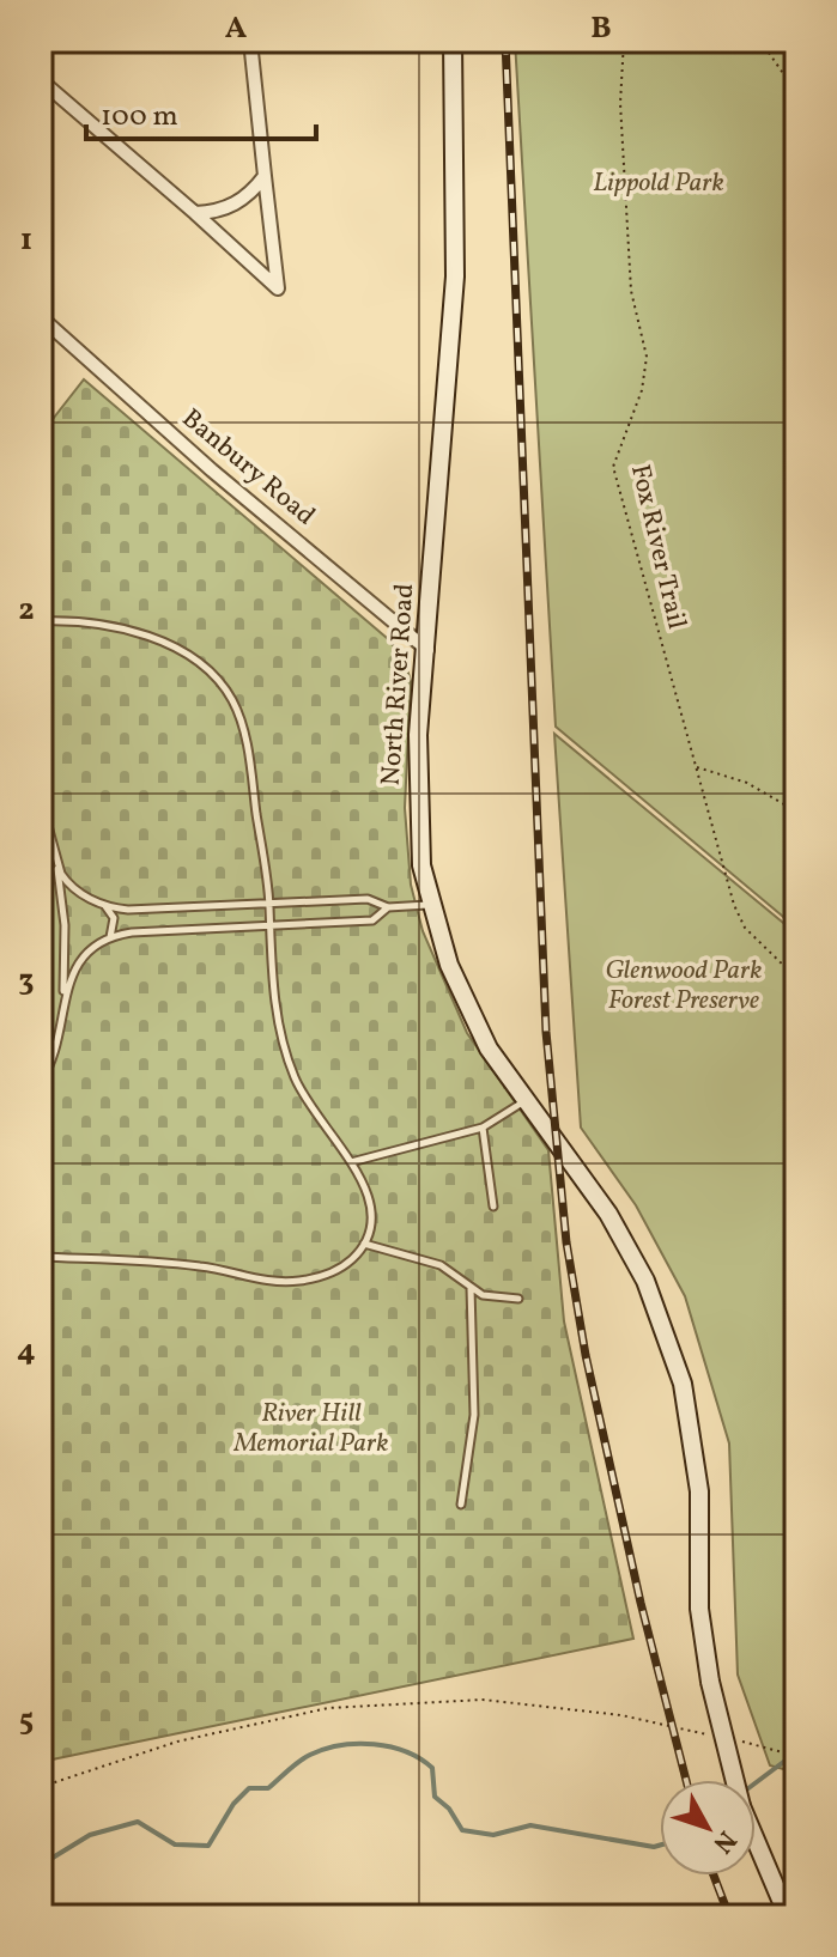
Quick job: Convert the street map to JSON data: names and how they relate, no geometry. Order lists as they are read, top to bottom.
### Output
{
  "streets": {
    "main road": ["North River Road"],
    "street": ["Banbury Road"],
    "path": ["Fox River Trail"]
  },
  "crossings": [
    ["Banbury Road", "North River Road"]
  ],
  "parks": ["Lippold Park", "Glenwood Park Forest Preserve", "River Hill Memorial Park"],
  "scale_bar": "100 m",
  "north": "bottom right",
  "grid": {
    "columns": ["A", "B"],
    "rows": [
      "1",
      "2",
      "3",
      "4",
      "5"
    ]
  }
}
